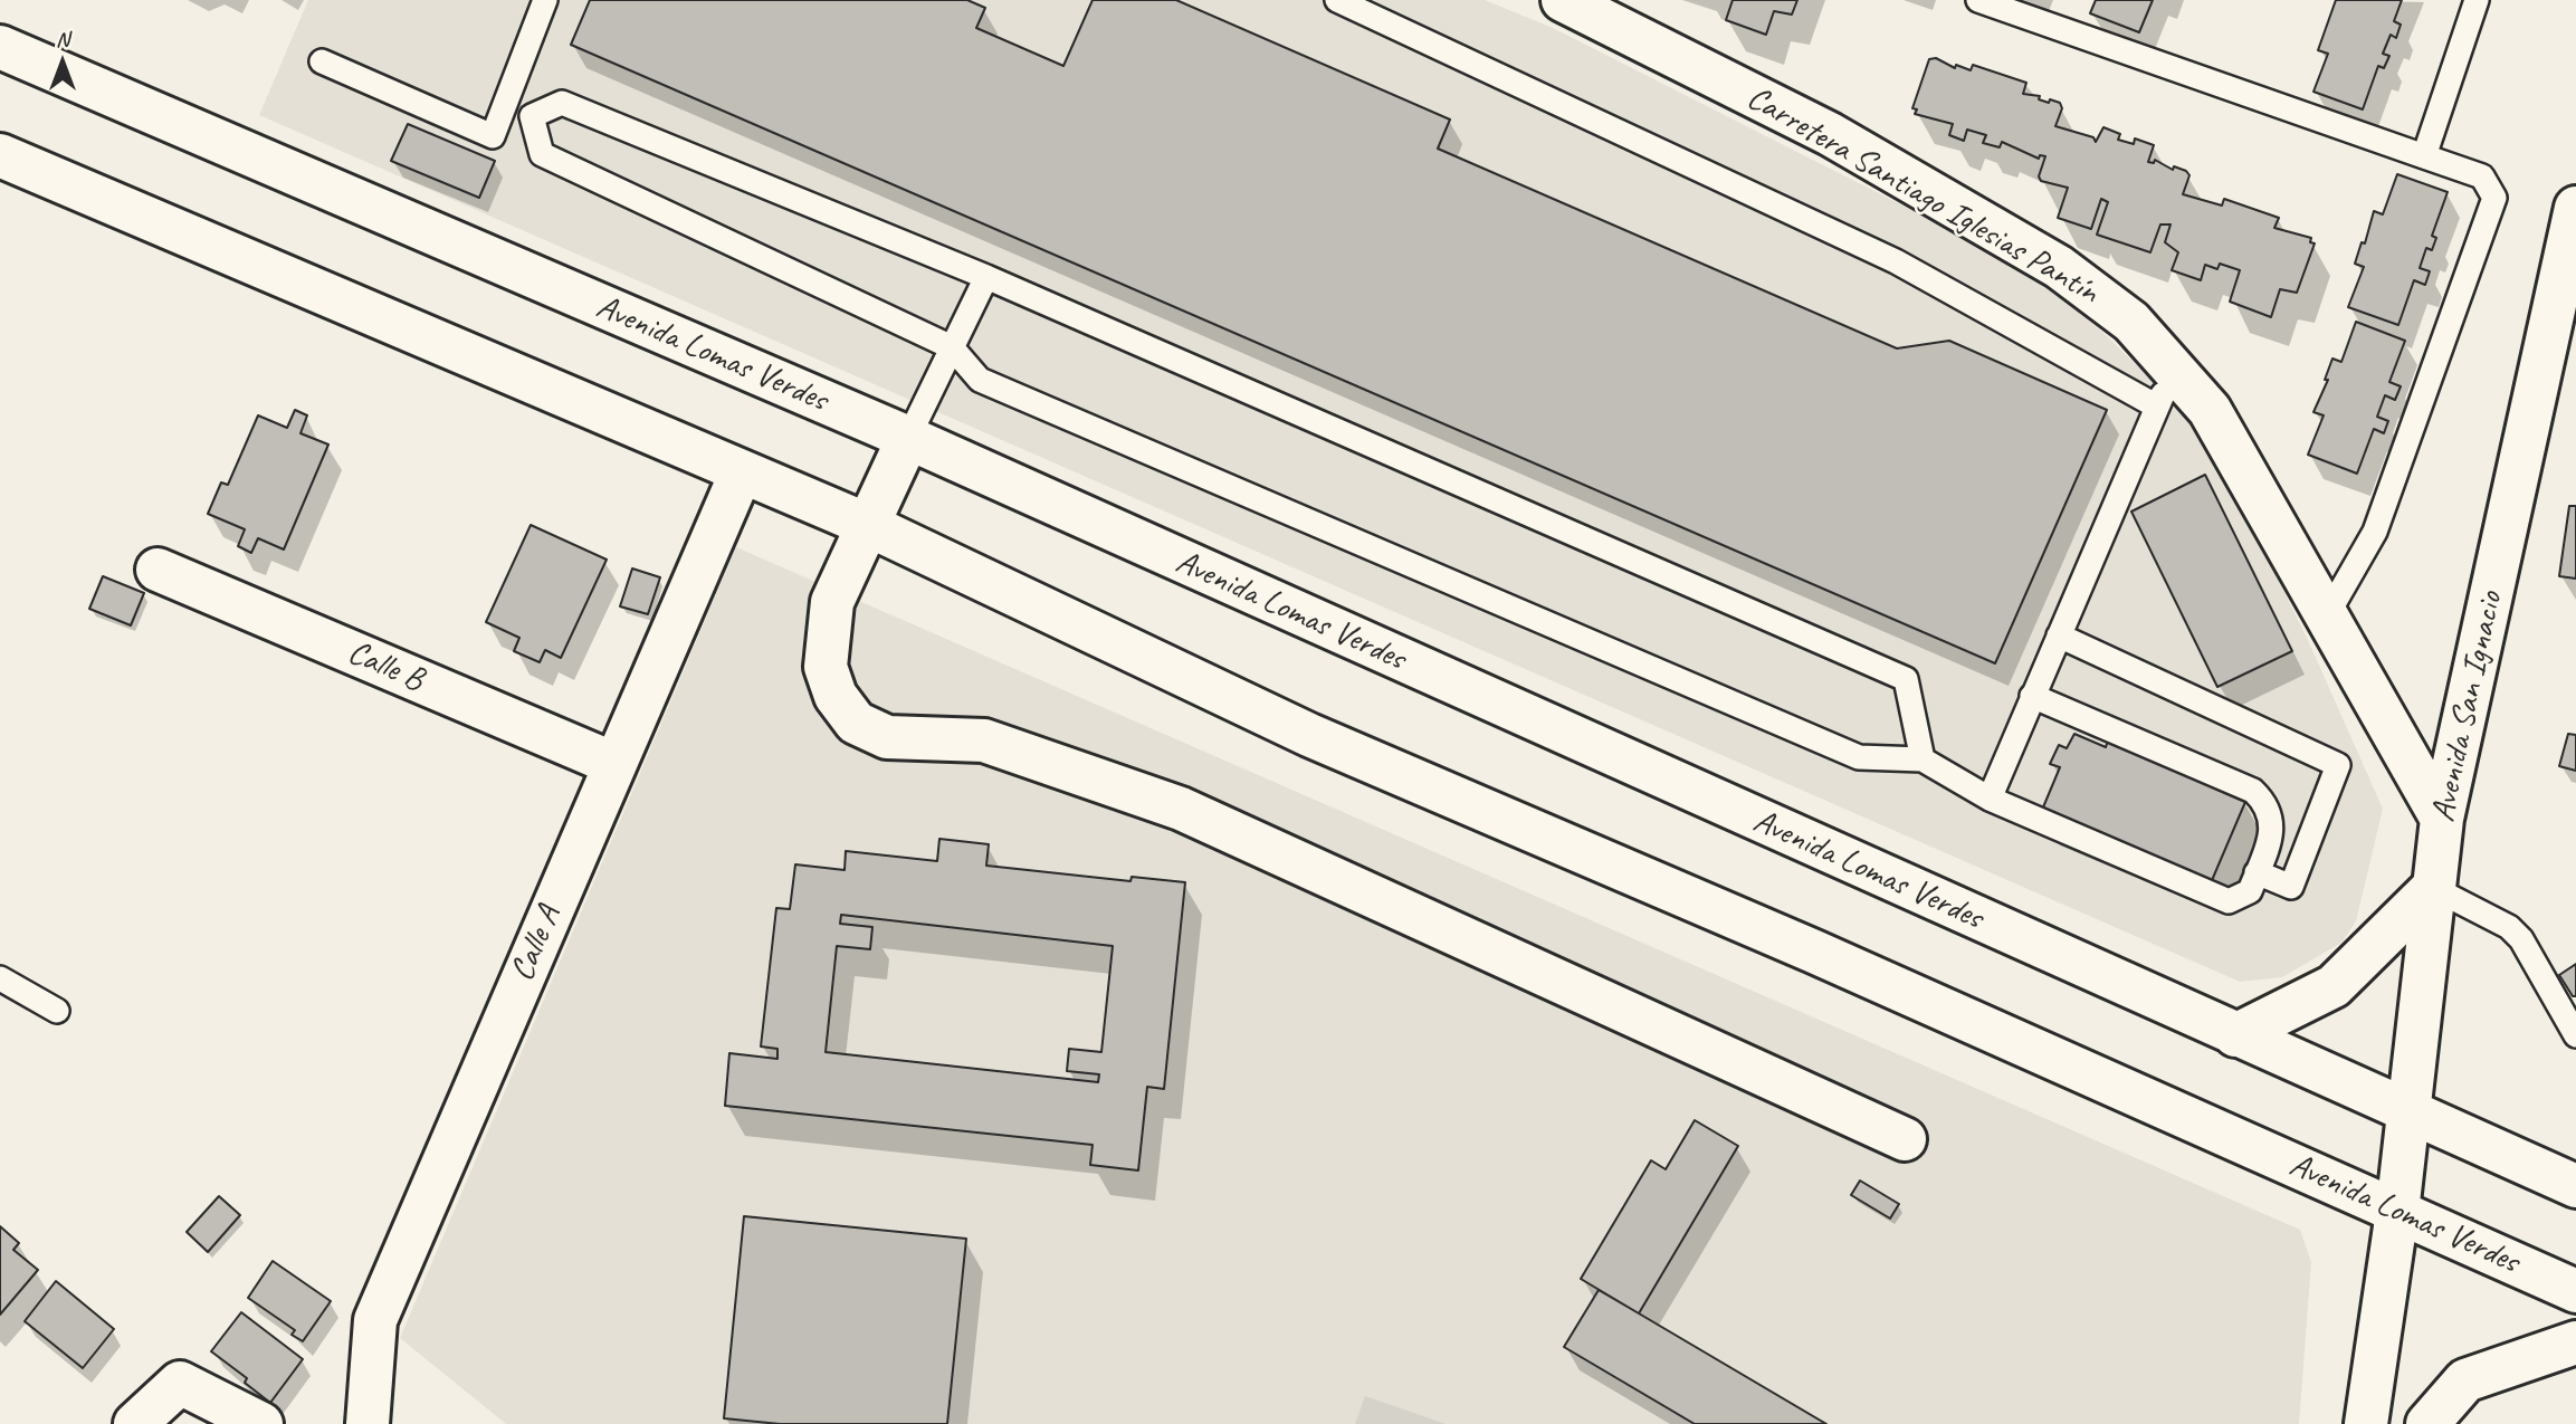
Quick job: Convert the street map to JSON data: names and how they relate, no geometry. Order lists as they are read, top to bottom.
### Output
{
  "streets": {
    "main road": [
      "Carretera Santiago Iglesias Pantín",
      "Avenida Lomas Verdes",
      "Calle B",
      "Avenida San Ignacio",
      "Calle A"
    ]
  },
  "crossings": [
    ["Carretera Santiago Iglesias Pantín", "Avenida San Ignacio"],
    ["Avenida Lomas Verdes", "Avenida San Ignacio"],
    ["Avenida Lomas Verdes", "Calle A"],
    ["Calle B", "Calle A"]
  ],
  "north": "top"
}
